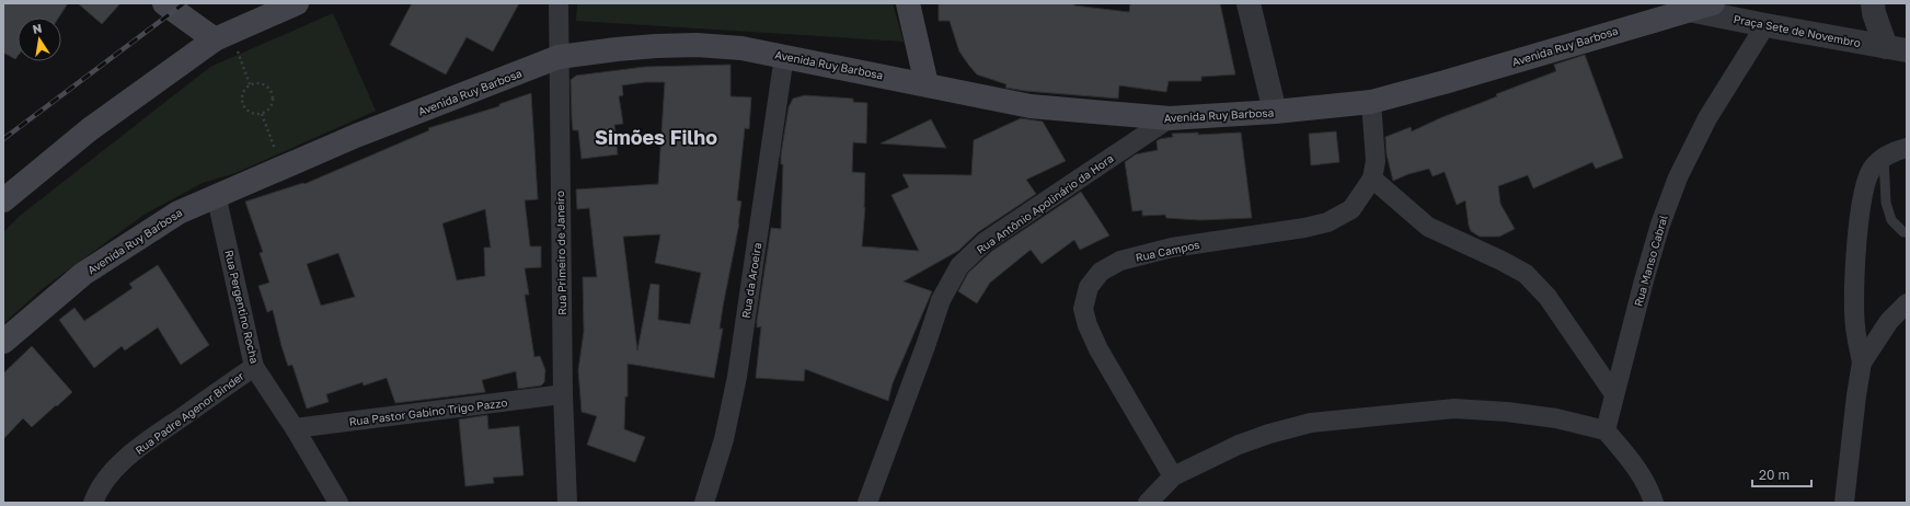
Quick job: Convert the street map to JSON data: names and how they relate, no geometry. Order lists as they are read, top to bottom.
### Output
{
  "streets": {
    "main road": ["Avenida Ruy Barbosa"],
    "street": [
      "Praça Sete de Novembro",
      "Rua Antônio Apolinário da Hora",
      "Rua Campos",
      "Rua Primeiro de Janeiro",
      "Rua Manso Cabral",
      "Rua da Aroeira",
      "Rua Pergentino Rocha",
      "Rua Pastor Gabino Trigo Pazzo",
      "Rua Padre Agenor Binder"
    ]
  },
  "crossings": [
    ["Praça Sete de Novembro", "Avenida Ruy Barbosa"],
    ["Praça Sete de Novembro", "Rua Manso Cabral"],
    ["Avenida Ruy Barbosa", "Rua Antônio Apolinário da Hora"],
    ["Avenida Ruy Barbosa", "Rua Primeiro de Janeiro"],
    ["Avenida Ruy Barbosa", "Rua da Aroeira"],
    ["Avenida Ruy Barbosa", "Rua Pergentino Rocha"],
    ["Rua Primeiro de Janeiro", "Rua Pastor Gabino Trigo Pazzo"],
    ["Rua Pergentino Rocha", "Rua Pastor Gabino Trigo Pazzo"],
    ["Rua Pergentino Rocha", "Rua Padre Agenor Binder"]
  ],
  "districts": ["Simões Filho"],
  "scale_bar": "20 m",
  "north": "top"
}
